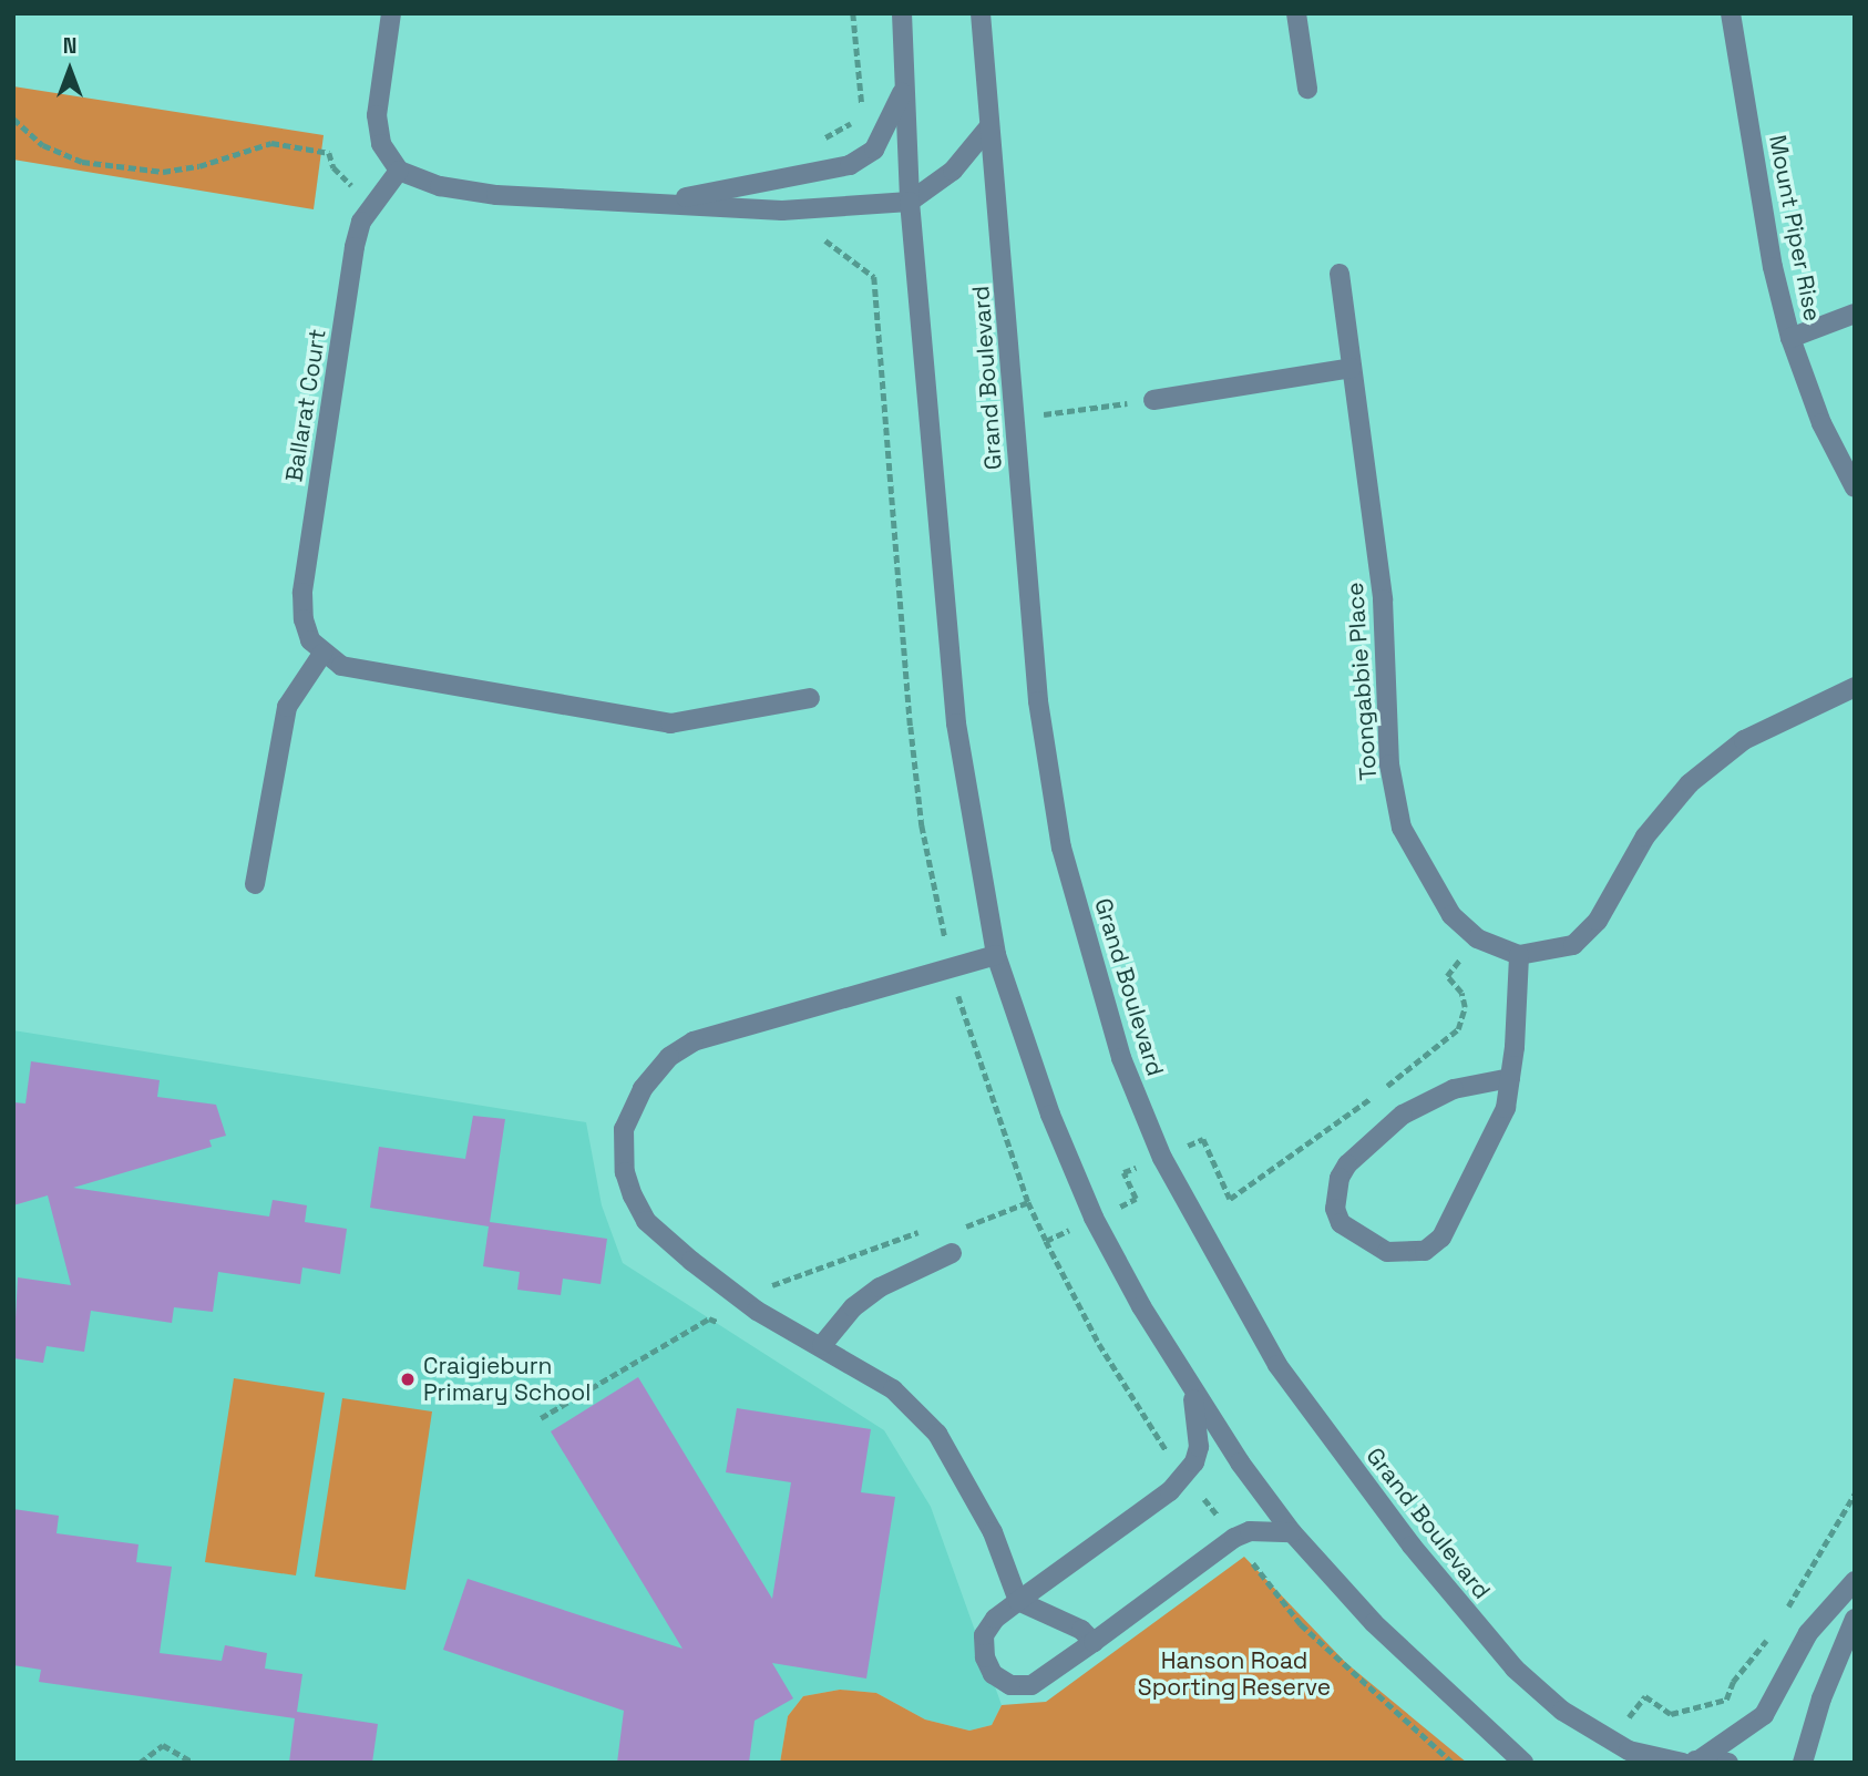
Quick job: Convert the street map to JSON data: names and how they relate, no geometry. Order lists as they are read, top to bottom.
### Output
{
  "streets": {
    "street": [
      "Mount Piper Rise",
      "Grand Boulevard",
      "Ballarat Court",
      "Toongabbie Place"
    ]
  },
  "parks": ["Hanson Road Sporting Reserve"],
  "places": ["Craigieburn Primary School"],
  "north": "top"
}
